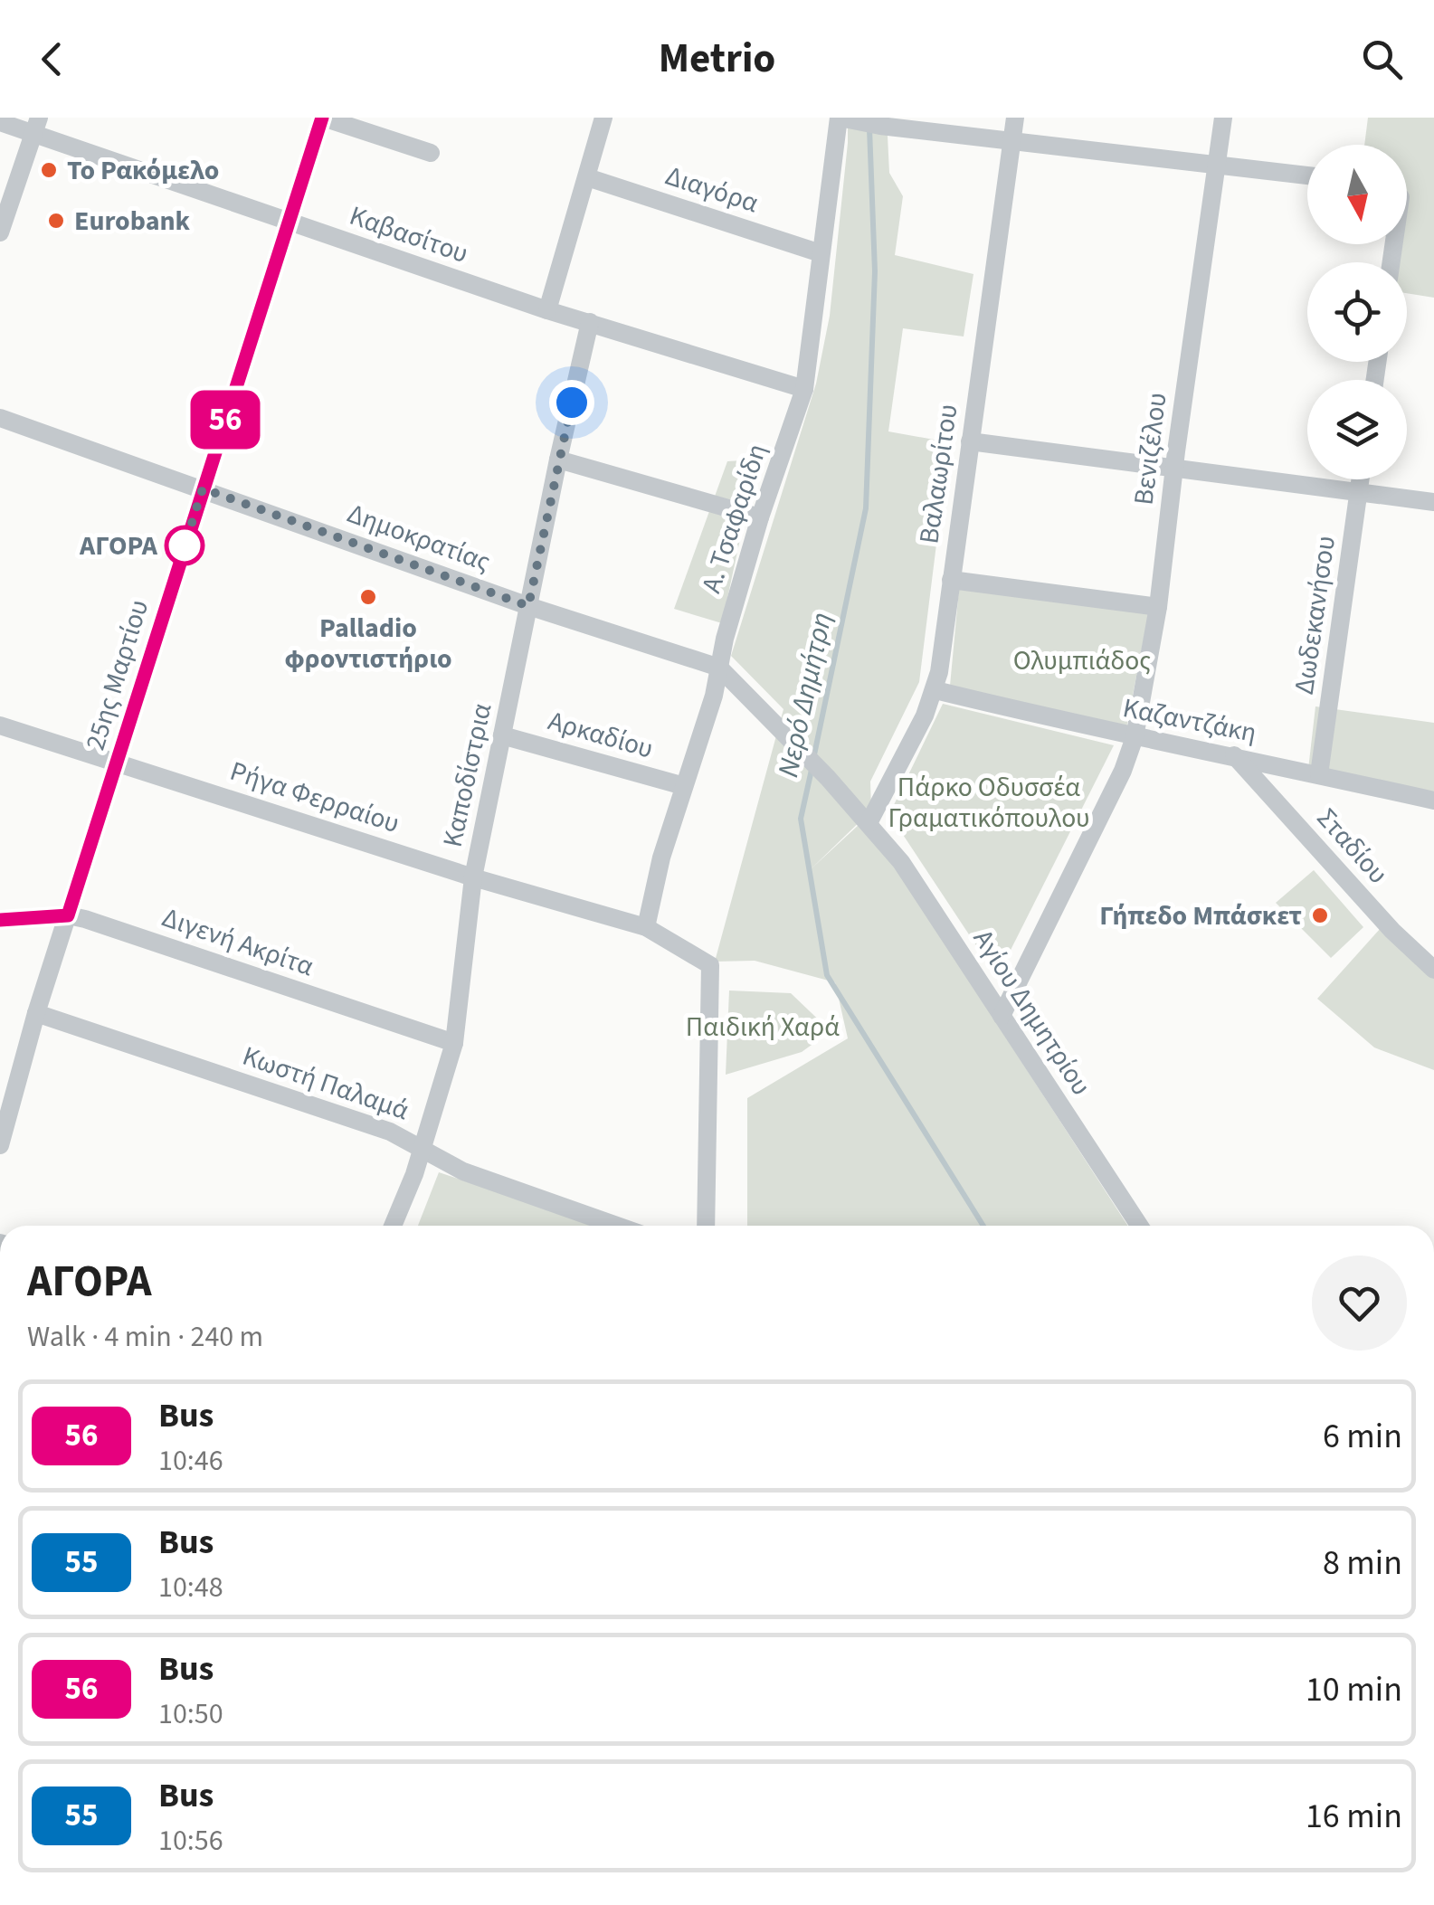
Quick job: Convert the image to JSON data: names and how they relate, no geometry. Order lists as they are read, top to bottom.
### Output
{
  "streets": {
    "street": [
      "Διαγόρα",
      "Καβασίτου",
      "Βενιζέλου",
      "Βαλαωρίτου",
      "Α. Τσαφαρίδη",
      "Δημοκρατίας",
      "Δωδεκανήσου",
      "25ης Μαρτίου",
      "Καζαντζάκη",
      "Αρκαδίου",
      "Καποδίστρια",
      "Ρήγα Φερραίου",
      "Σταδίου",
      "Διγενή Ακρίτα",
      "Αγίου Δημητρίου",
      "Κωστή Παλαμά"
    ]
  },
  "crossings": [
    ["Διαγόρα", "Α. Τσαφαρίδη"],
    ["Καβασίτου", "Α. Τσαφαρίδη"],
    ["Καβασίτου", "25ης Μαρτίου"],
    ["Καβασίτου", "Καποδίστρια"],
    ["Βενιζέλου", "Καζαντζάκη"],
    ["Βενιζέλου", "Αγίου Δημητρίου"],
    ["Βαλαωρίτου", "Δημοκρατίας"],
    ["Βαλαωρίτου", "Καζαντζάκη"],
    ["Βαλαωρίτου", "Αγίου Δημητρίου"],
    ["Α. Τσαφαρίδη", "Δημοκρατίας"],
    ["Α. Τσαφαρίδη", "Αρκαδίου"],
    ["Α. Τσαφαρίδη", "Ρήγα Φερραίου"],
    ["Δημοκρατίας", "25ης Μαρτίου"],
    ["Δημοκρατίας", "Καποδίστρια"],
    ["Δημοκρατίας", "Αγίου Δημητρίου"],
    ["Δωδεκανήσου", "Καζαντζάκη"],
    ["25ης Μαρτίου", "Ρήγα Φερραίου"],
    ["25ης Μαρτίου", "Διγενή Ακρίτα"],
    ["25ης Μαρτίου", "Κωστή Παλαμά"],
    ["Καζαντζάκη", "Σταδίου"],
    ["Αρκαδίου", "Καποδίστρια"],
    ["Καποδίστρια", "Ρήγα Φερραίου"],
    ["Καποδίστρια", "Διγενή Ακρίτα"],
    ["Καποδίστρια", "Κωστή Παλαμά"]
  ],
  "water": ["Νερό Δημήτρη"],
  "parks": ["Ολυμπιάδος", "Πάρκο Οδυσσέα Γραματικόπουλου", "Παιδική Χαρά"],
  "places": [
    "Το Ρακόμελο",
    "Eurobank",
    "ΑΓΟΡΑ",
    "Palladio φροντιστήριο",
    "Γήπεδο Μπάσκετ"
  ],
  "lines": ["bus line 56"],
  "north": "bottom",
  "page": {
    "header": "Metrio",
    "on_map": "56",
    "heading": ["ΑΓΟΡΑ", "Walk · 4 min · 240 m"],
    "list": [
      {
        "mark": "56",
        "name": "Bus",
        "note": "10:46",
        "value": "6 min"
      },
      {
        "mark": "55",
        "name": "Bus",
        "note": "10:48",
        "value": "8 min"
      },
      {
        "mark": "56",
        "name": "Bus",
        "note": "10:50",
        "value": "10 min"
      },
      {
        "mark": "55",
        "name": "Bus",
        "note": "10:56",
        "value": "16 min"
      }
    ]
  }
}
